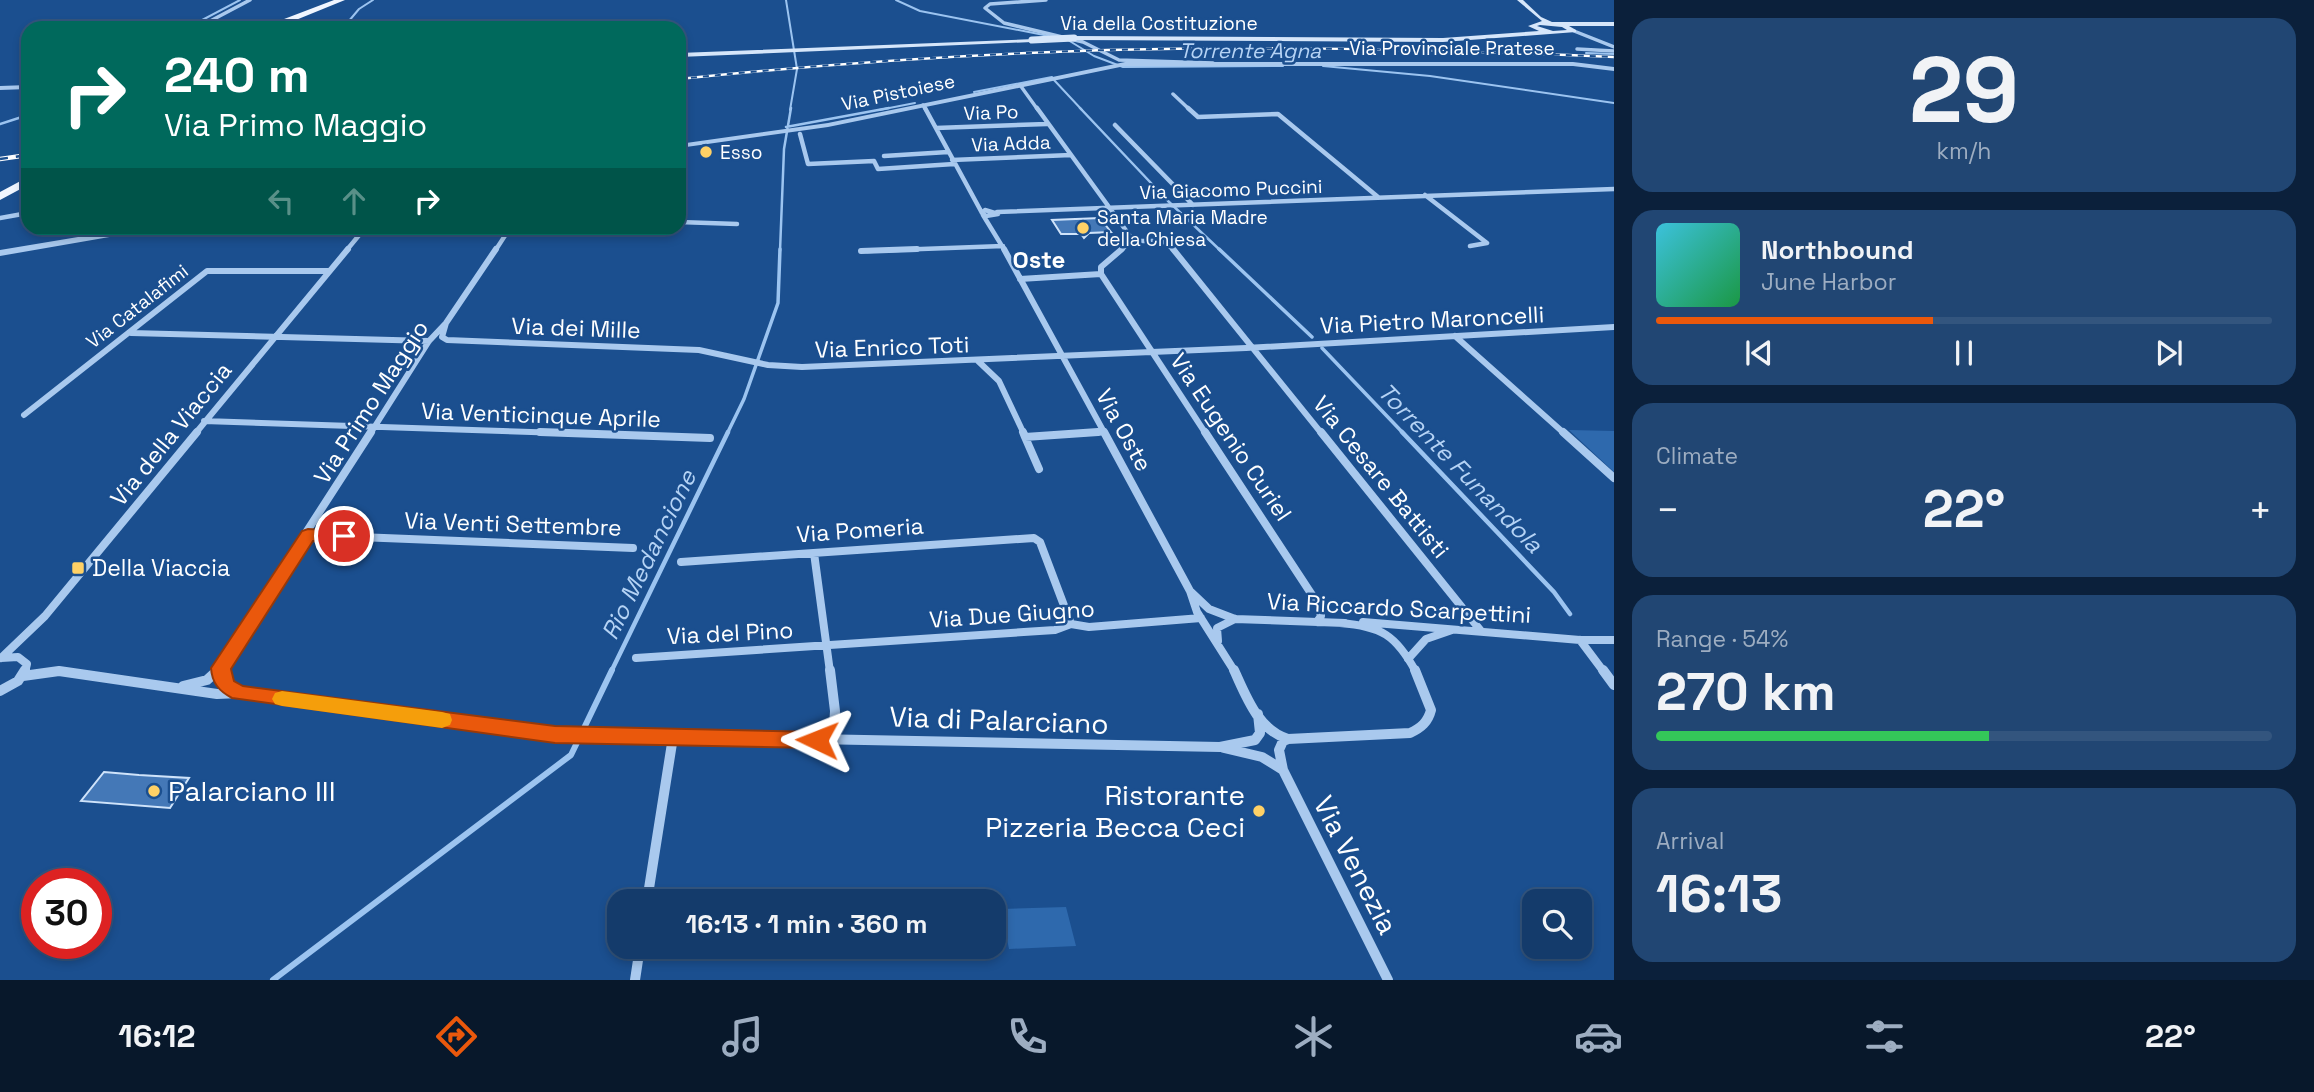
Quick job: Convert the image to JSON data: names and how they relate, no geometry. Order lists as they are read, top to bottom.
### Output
{
  "streets": {
    "main road": ["Via della Costituzione", "Via Provinciale Pratese"],
    "street": [
      "Via Pistoiese",
      "Via Po",
      "Via Adda",
      "Via Giacomo Puccini",
      "Via Catalafimi",
      "Via Pietro Maroncelli",
      "Via dei Mille",
      "Via Enrico Toti",
      "Via Primo Maggio",
      "Via Venticinque Aprile",
      "Via Oste",
      "Via della Viaccia",
      "Via Eugenio Curiel",
      "Via Cesare Battisti",
      "Via Venti Settembre",
      "Via Pomeria",
      "Via Riccardo Scarpettini",
      "Via Due Giugno",
      "Via del Pino",
      "Via di Palarciano",
      "Via Venezia"
    ]
  },
  "crossings": [
    ["Via Provinciale Pratese", "Via Pistoiese"],
    ["Via Pistoiese", "Via Adda"],
    ["Via Pistoiese", "Via Oste"],
    ["Via Po", "Via Oste"],
    ["Via Adda", "Via Oste"],
    ["Via Giacomo Puccini", "Via Oste"],
    ["Via Catalafimi", "Via della Viaccia"],
    ["Via Pietro Maroncelli", "Via Enrico Toti"],
    ["Via Pietro Maroncelli", "Via Eugenio Curiel"],
    ["Via Pietro Maroncelli", "Via Cesare Battisti"],
    ["Via dei Mille", "Via Enrico Toti"],
    ["Via dei Mille", "Via Primo Maggio"],
    ["Via Enrico Toti", "Via Oste"],
    ["Via Enrico Toti", "Via Eugenio Curiel"],
    ["Via Primo Maggio", "Via Venticinque Aprile"],
    ["Via Primo Maggio", "Via Venti Settembre"],
    ["Via Primo Maggio", "Via di Palarciano"],
    ["Via Venticinque Aprile", "Via della Viaccia"],
    ["Via Oste", "Via Riccardo Scarpettini"],
    ["Via Oste", "Via Due Giugno"],
    ["Via Oste", "Via di Palarciano"],
    ["Via Eugenio Curiel", "Via Riccardo Scarpettini"],
    ["Via Cesare Battisti", "Via Riccardo Scarpettini"],
    ["Via Pomeria", "Via Due Giugno"],
    ["Via Due Giugno", "Via del Pino"]
  ],
  "districts": ["Oste"],
  "water": ["Torrente Agna", "Torrente Funandola", "Rio Medancione"],
  "places": {
    "other": [
      "Esso",
      "Santa Maria Madre della Chiesa",
      "Palarciano III",
      "Ristorante Pizzeria Becca Ceci"
    ],
    "transit": ["Della Viaccia"]
  },
  "page": {
    "tile": [
      ["29", "km/h"],
      "Climate",
      ["Range · 54%", "270 km"],
      ["Arrival", "16:13"]
    ],
    "turn": ["240 m", "Via Primo Maggio"],
    "song": ["Northbound", "June Harbor"],
    "heat": ["−", "22°", "+"],
    "limit": "30",
    "trip": "16:13 · 1 min · 360 m",
    "tabs": ["16:12", "22°"]
  }
}
